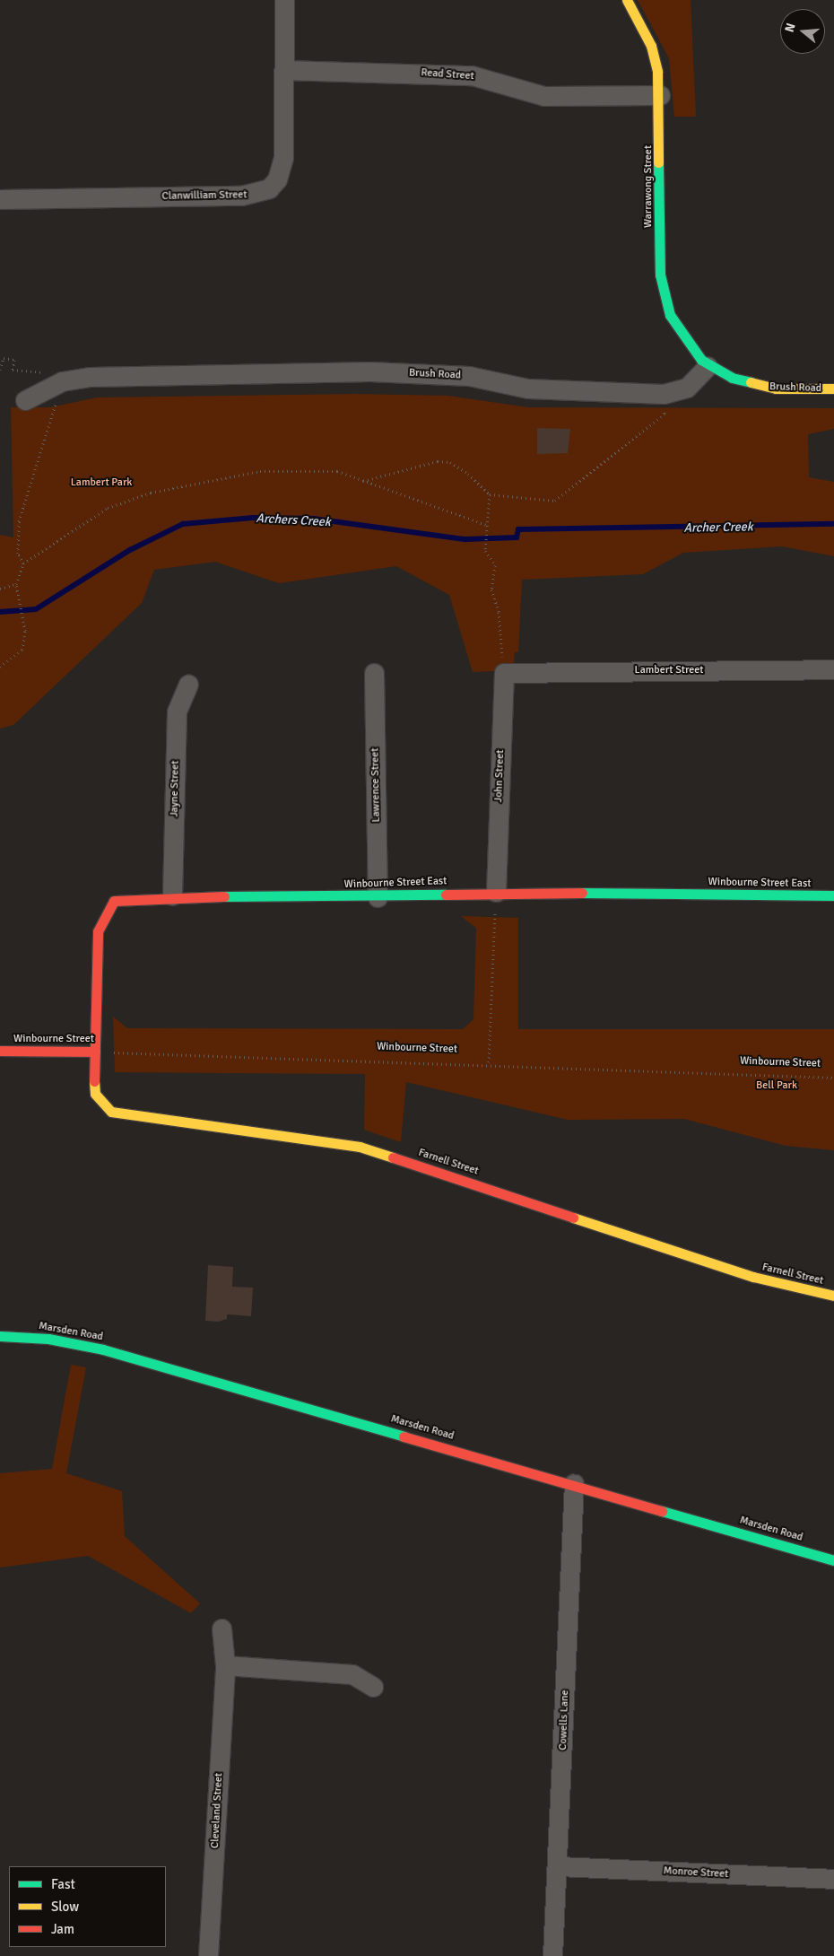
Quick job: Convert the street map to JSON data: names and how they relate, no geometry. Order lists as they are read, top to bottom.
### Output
{
  "streets": {
    "street": [
      "Read Street",
      "Warrawong Street",
      "Clanwilliam Street",
      "Brush Road",
      "Lambert Street",
      "John Street",
      "Lawrence Street",
      "Jayne Street",
      "Winbourne Street East",
      "Winbourne Street",
      "Farnell Street",
      "Marsden Road",
      "Cowells Lane",
      "Cleveland Street",
      "Monroe Street"
    ]
  },
  "crossings": [
    ["Read Street", "Warrawong Street"],
    ["Read Street", "Clanwilliam Street"],
    ["Warrawong Street", "Brush Road"],
    ["Lambert Street", "John Street"],
    ["John Street", "Winbourne Street East"],
    ["Lawrence Street", "Winbourne Street East"],
    ["Jayne Street", "Winbourne Street East"],
    ["Winbourne Street East", "Winbourne Street"],
    ["Winbourne Street East", "Farnell Street"],
    ["Winbourne Street", "Farnell Street"],
    ["Marsden Road", "Cowells Lane"],
    ["Cowells Lane", "Monroe Street"]
  ],
  "water": ["Archers Creek", "Archer Creek"],
  "parks": ["Lambert Park", "Bell Park"],
  "legend": ["Fast", "Slow", "Jam"],
  "north": "left"
}
